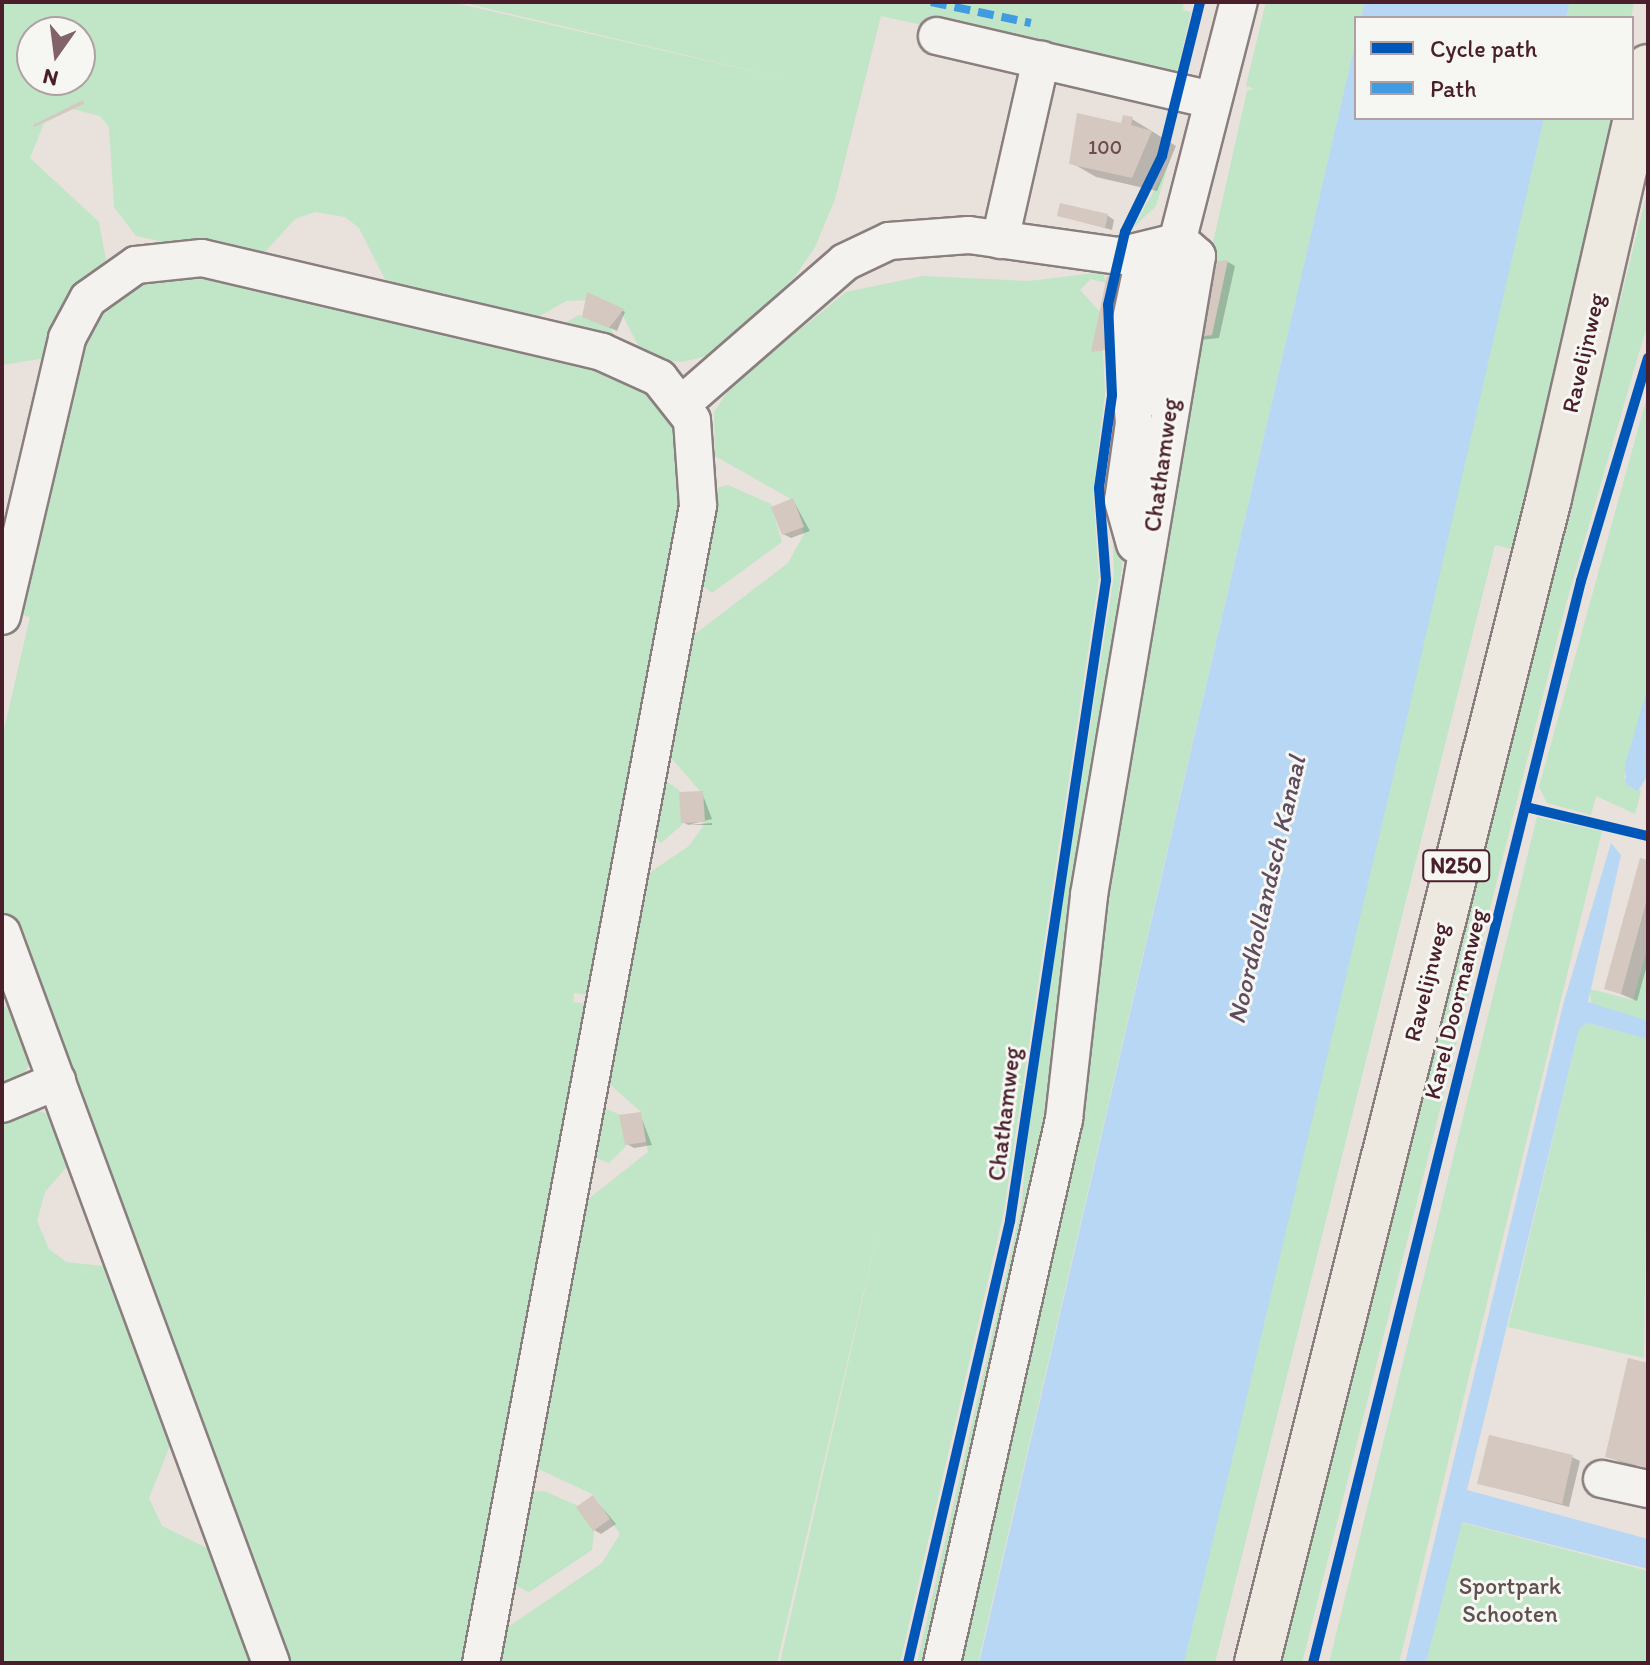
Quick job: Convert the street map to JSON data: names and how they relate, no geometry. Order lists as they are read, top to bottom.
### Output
{
  "streets": {
    "main road": ["Ravelijnweg", "N250"],
    "street": ["Chathamweg"],
    "cycle path": ["Karel Doormanweg"]
  },
  "water": ["Noordhollandsch Kanaal"],
  "parks": ["Sportpark Schooten"],
  "house_numbers": ["100"],
  "legend": ["Cycle path", "Path"],
  "north": "bottom"
}
